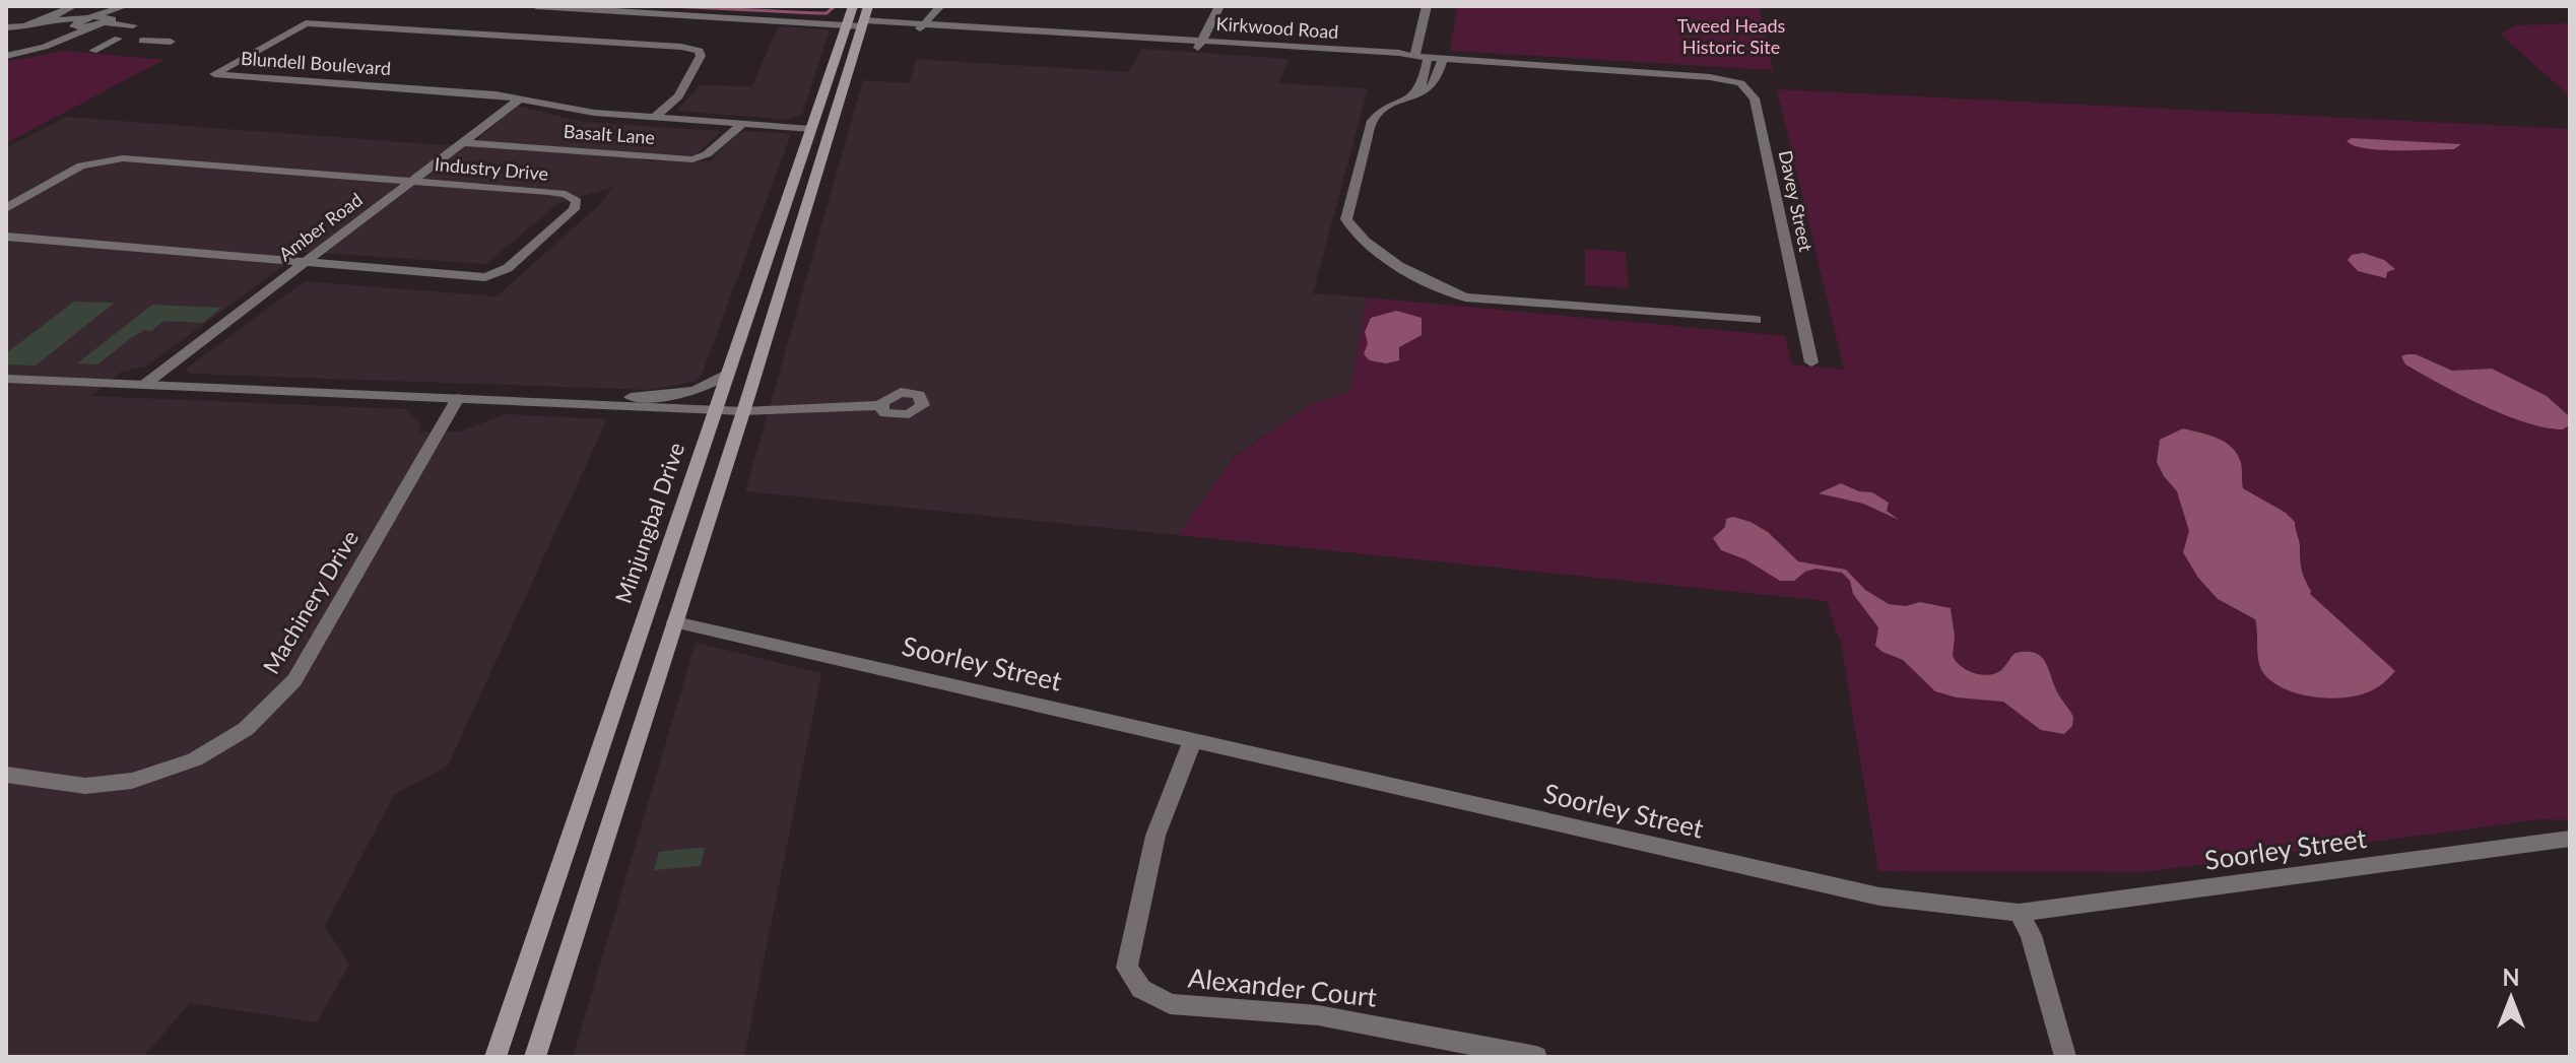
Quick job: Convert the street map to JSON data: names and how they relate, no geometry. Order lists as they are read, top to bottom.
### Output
{
  "streets": {
    "main road": ["Minjungbal Drive"],
    "street": [
      "Kirkwood Road",
      "Blundell Boulevard",
      "Basalt Lane",
      "Industry Drive",
      "Davey Street",
      "Amber Road",
      "Machinery Drive",
      "Soorley Street",
      "Alexander Court"
    ]
  },
  "crossings": [
    ["Kirkwood Road", "Davey Street"],
    ["Kirkwood Road", "Minjungbal Drive"],
    ["Blundell Boulevard", "Basalt Lane"],
    ["Blundell Boulevard", "Amber Road"],
    ["Blundell Boulevard", "Minjungbal Drive"],
    ["Basalt Lane", "Amber Road"],
    ["Industry Drive", "Amber Road"],
    ["Soorley Street", "Alexander Court"]
  ],
  "parks": ["Tweed Heads Historic Site"],
  "north": "top"
}
